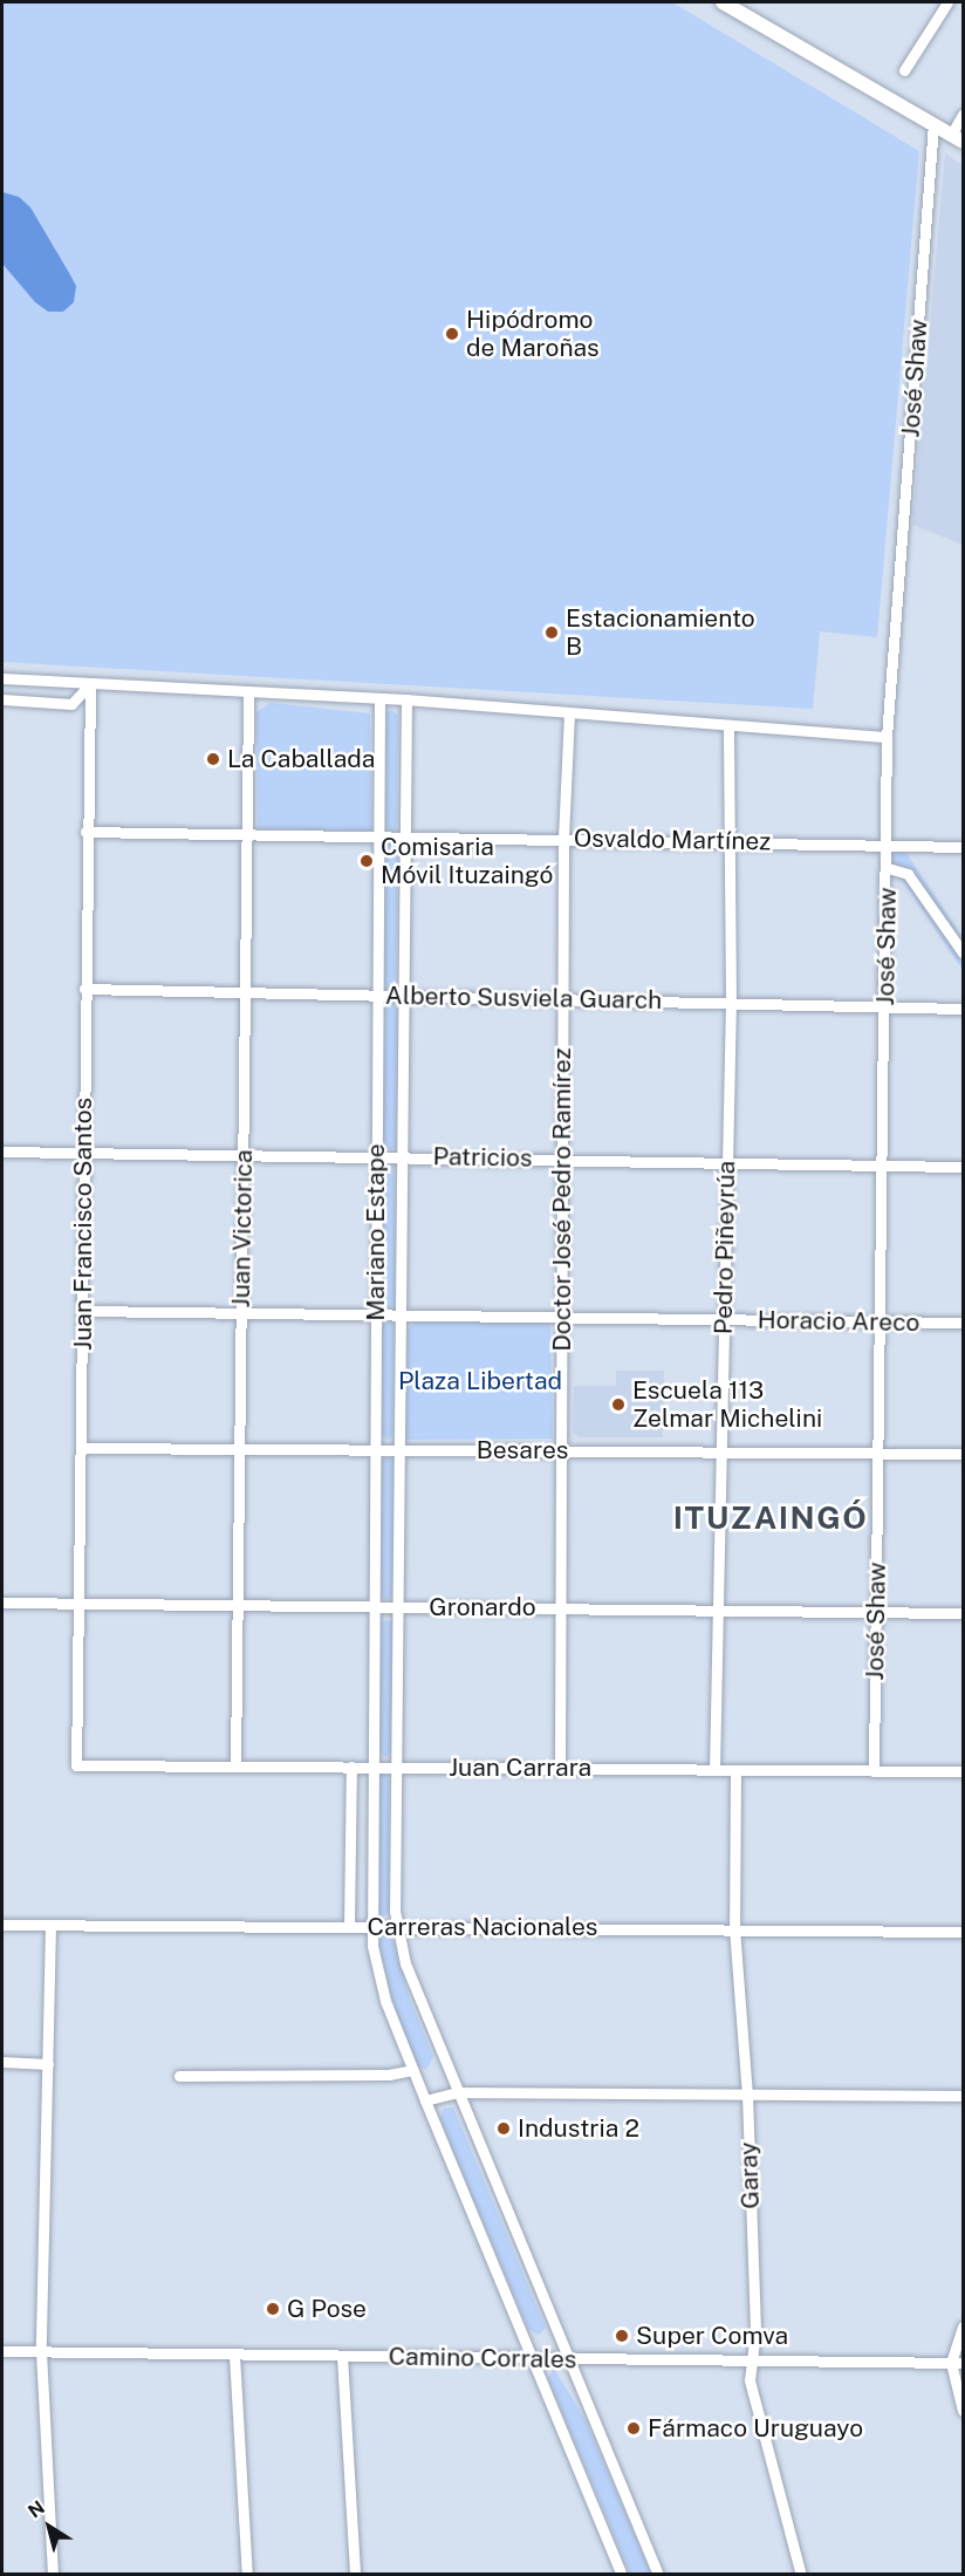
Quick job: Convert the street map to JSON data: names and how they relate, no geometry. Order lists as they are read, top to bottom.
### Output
{
  "streets": {
    "street": [
      "José Shaw",
      "Osvaldo Martínez",
      "Alberto Susviela Guarch",
      "Patricios",
      "Doctor José Pedro Ramírez",
      "Juan Francisco Santos",
      "Juan Victorica",
      "Mariano Estape",
      "Pedro Piñeyrúa",
      "Horacio Areco",
      "Besares",
      "Gronardo",
      "Juan Carrara",
      "Carreras Nacionales",
      "Garay",
      "Camino Corrales"
    ]
  },
  "crossings": [
    ["José Shaw", "Osvaldo Martínez"],
    ["José Shaw", "Alberto Susviela Guarch"],
    ["José Shaw", "Patricios"],
    ["José Shaw", "Horacio Areco"],
    ["José Shaw", "Besares"],
    ["José Shaw", "Gronardo"],
    ["José Shaw", "Juan Carrara"],
    ["Osvaldo Martínez", "Doctor José Pedro Ramírez"],
    ["Osvaldo Martínez", "Juan Francisco Santos"],
    ["Osvaldo Martínez", "Juan Victorica"],
    ["Osvaldo Martínez", "Mariano Estape"],
    ["Osvaldo Martínez", "Pedro Piñeyrúa"],
    ["Alberto Susviela Guarch", "Doctor José Pedro Ramírez"],
    ["Alberto Susviela Guarch", "Juan Francisco Santos"],
    ["Alberto Susviela Guarch", "Juan Victorica"],
    ["Alberto Susviela Guarch", "Mariano Estape"],
    ["Alberto Susviela Guarch", "Pedro Piñeyrúa"],
    ["Patricios", "Doctor José Pedro Ramírez"],
    ["Patricios", "Juan Francisco Santos"],
    ["Patricios", "Juan Victorica"],
    ["Patricios", "Mariano Estape"],
    ["Patricios", "Pedro Piñeyrúa"],
    ["Doctor José Pedro Ramírez", "Horacio Areco"],
    ["Doctor José Pedro Ramírez", "Besares"],
    ["Doctor José Pedro Ramírez", "Gronardo"],
    ["Doctor José Pedro Ramírez", "Juan Carrara"],
    ["Juan Francisco Santos", "Horacio Areco"],
    ["Juan Francisco Santos", "Besares"],
    ["Juan Francisco Santos", "Gronardo"],
    ["Juan Francisco Santos", "Juan Carrara"],
    ["Juan Victorica", "Horacio Areco"],
    ["Juan Victorica", "Besares"],
    ["Juan Victorica", "Gronardo"],
    ["Juan Victorica", "Juan Carrara"],
    ["Mariano Estape", "Horacio Areco"],
    ["Mariano Estape", "Besares"],
    ["Mariano Estape", "Gronardo"],
    ["Mariano Estape", "Juan Carrara"],
    ["Mariano Estape", "Carreras Nacionales"],
    ["Mariano Estape", "Camino Corrales"],
    ["Pedro Piñeyrúa", "Horacio Areco"],
    ["Pedro Piñeyrúa", "Besares"],
    ["Pedro Piñeyrúa", "Gronardo"],
    ["Pedro Piñeyrúa", "Juan Carrara"],
    ["Juan Carrara", "Garay"],
    ["Carreras Nacionales", "Garay"],
    ["Garay", "Camino Corrales"]
  ],
  "districts": ["ITUZAINGÓ"],
  "parks": ["Plaza Libertad"],
  "places": [
    "Hipódromo de Maroñas",
    "Estacionamiento B",
    "La Caballada",
    "Comisaria Móvil Ituzaingó",
    "Escuela 113 Zelmar Michelini",
    "Industria 2",
    "G Pose",
    "Super Comva",
    "Fármaco Uruguayo"
  ],
  "north": "top left"
}
